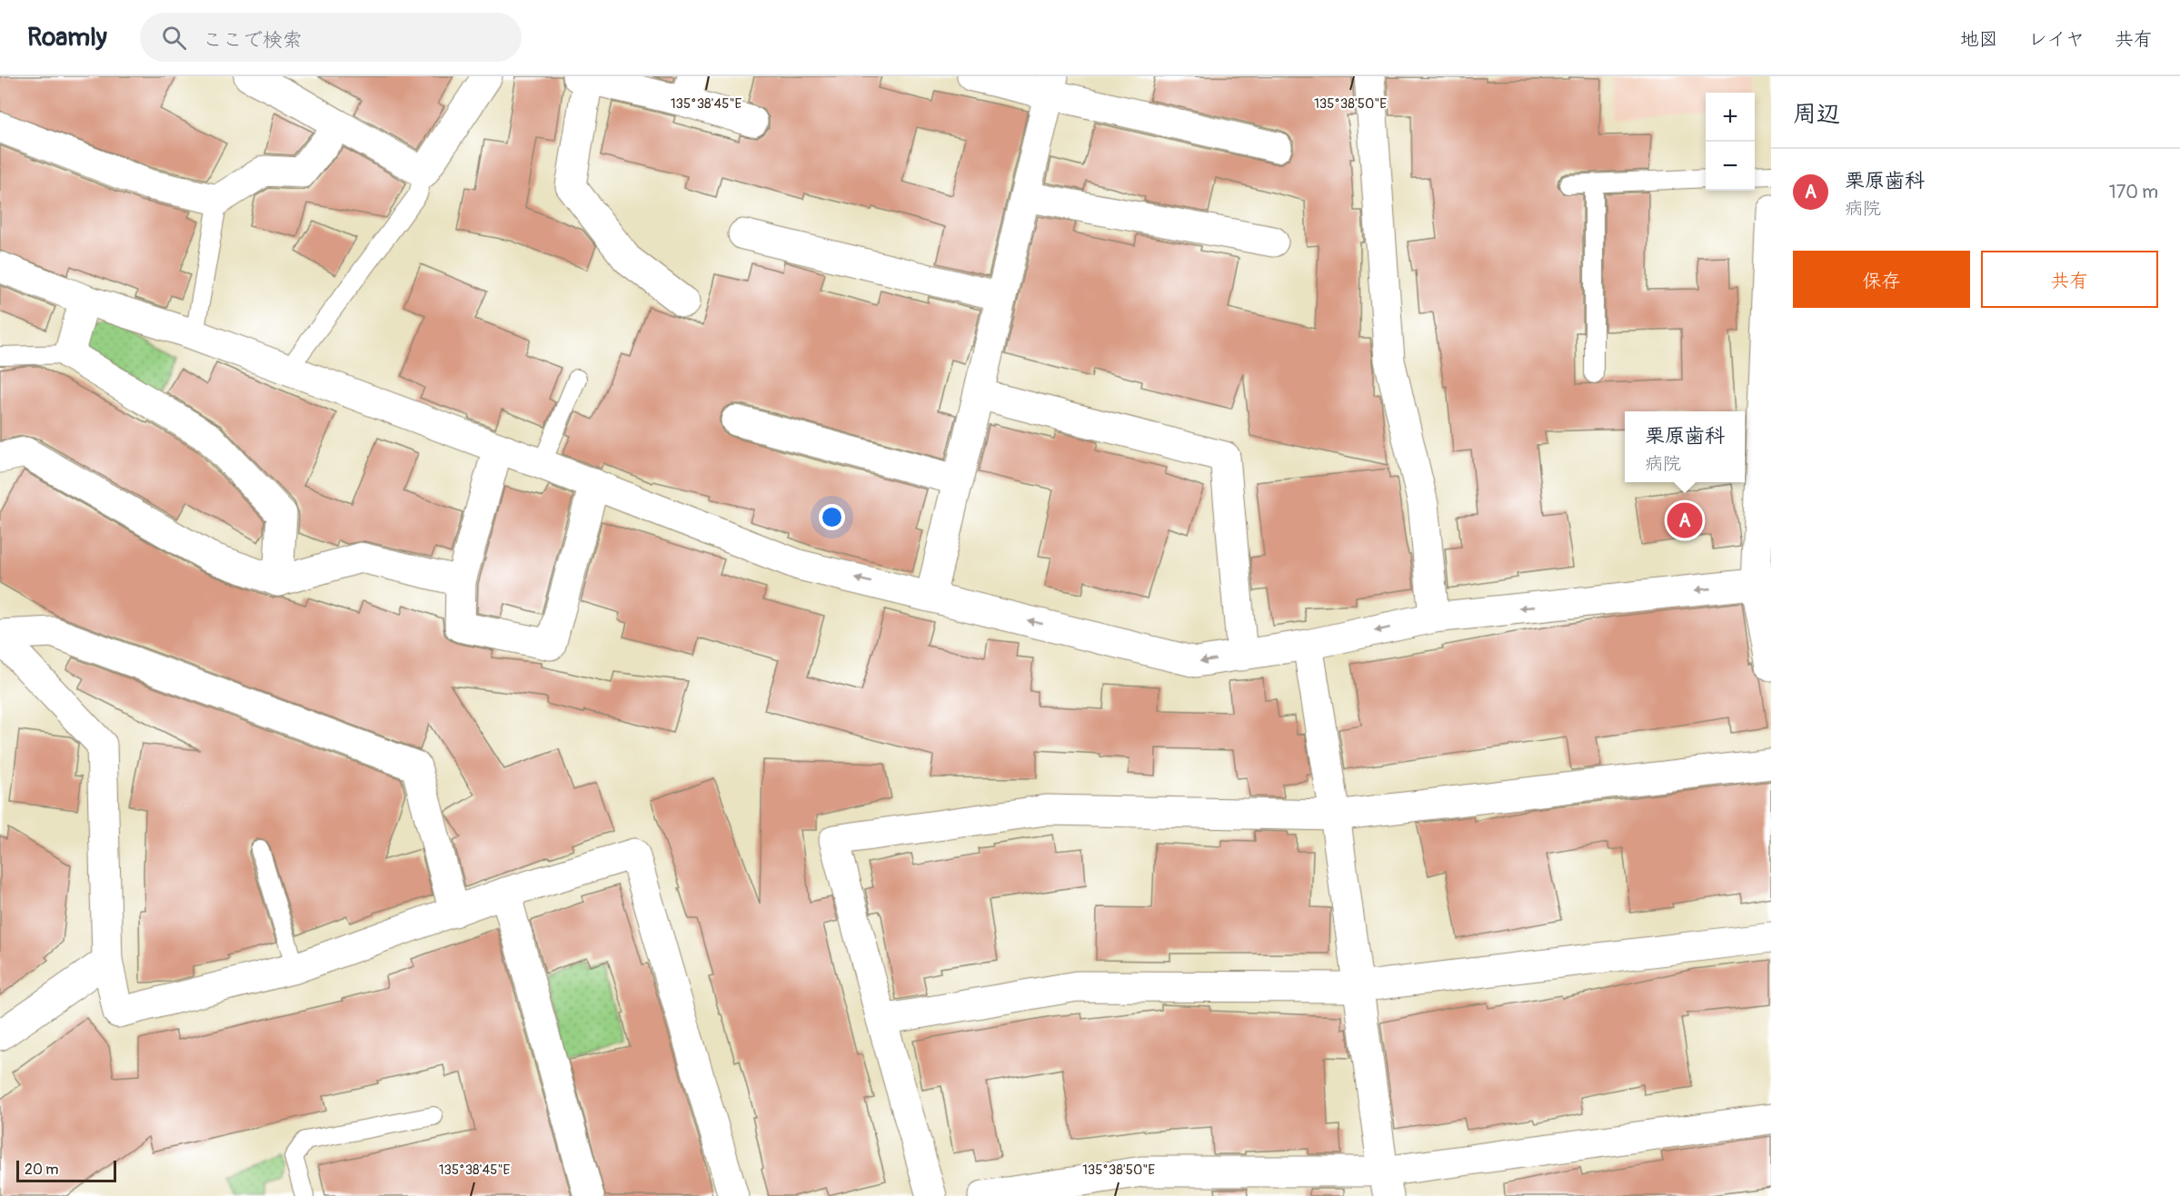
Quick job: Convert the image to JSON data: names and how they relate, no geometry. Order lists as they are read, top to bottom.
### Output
{
  "scale_bar": "20 m",
  "page": {
    "header": "Roamly",
    "search": "ここで検索",
    "nav": ["地図", "レイヤ", "共有"],
    "heading": "周辺",
    "map_buttons": ["+", "−"],
    "list": [
      {
        "mark": "A",
        "name": "栗原歯科",
        "note": "病院",
        "value": "170 m"
      }
    ],
    "buttons": ["保存", "共有"],
    "popup": ["栗原歯科", "病院"],
    "pins": "A",
    "scale": "20 m"
  },
  "coordinates": ["135°38'45\"E", "135°38'50\"E"]
}
